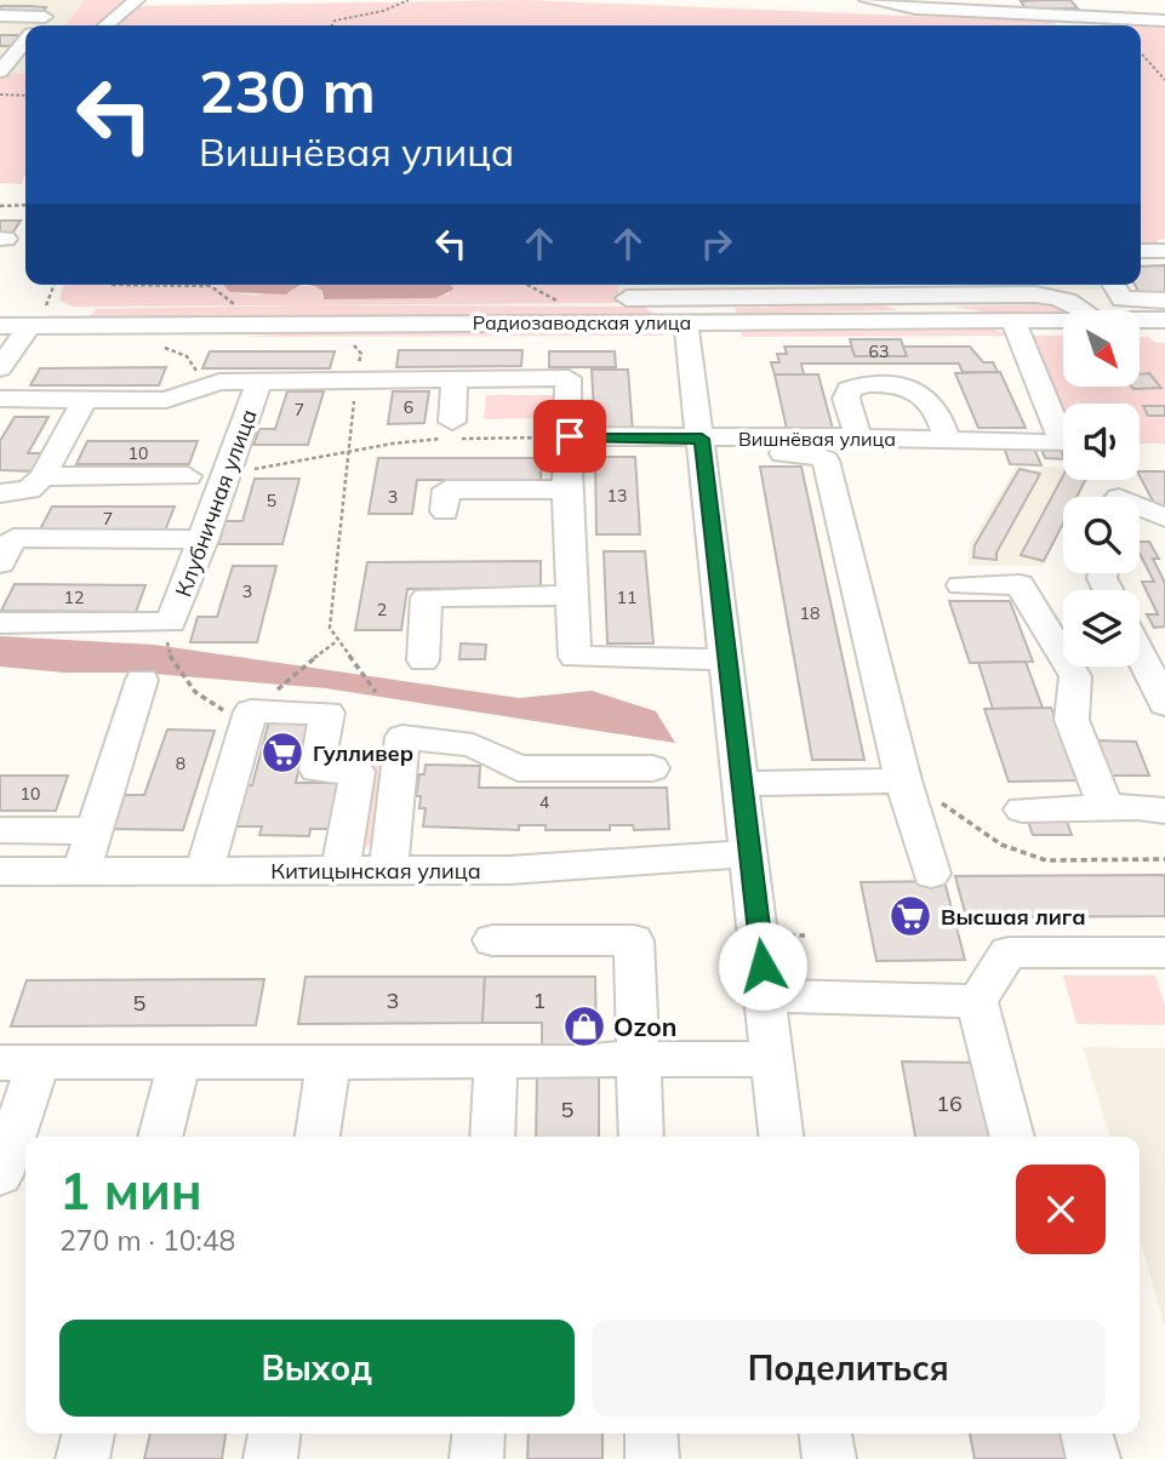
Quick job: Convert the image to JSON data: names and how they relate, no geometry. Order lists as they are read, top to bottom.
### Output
{
  "streets": {
    "street": [
      "Радиозаводская улица",
      "Вишнёвая улица",
      "Клубничная улица",
      "Китицынская улица"
    ]
  },
  "crossings": [
    ["Радиозаводская улица", "Вишнёвая улица"]
  ],
  "places": {
    "supermarket": ["Гулливер", "Высшая лига"],
    "shop": ["Ozon"]
  },
  "house_numbers": [
    "63",
    "6",
    "7",
    "10",
    "13",
    "3",
    "5",
    "7",
    "3",
    "12",
    "11",
    "2",
    "18",
    "8",
    "10",
    "4",
    "3",
    "1",
    "5",
    "16",
    "5"
  ],
  "north": "bottom right",
  "page": {
    "turn": ["230 m", "Вишнёвая улица"],
    "heading": ["1 мин", "270 m · 10:48"],
    "buttons": ["Выход", "Поделиться"]
  }
}
